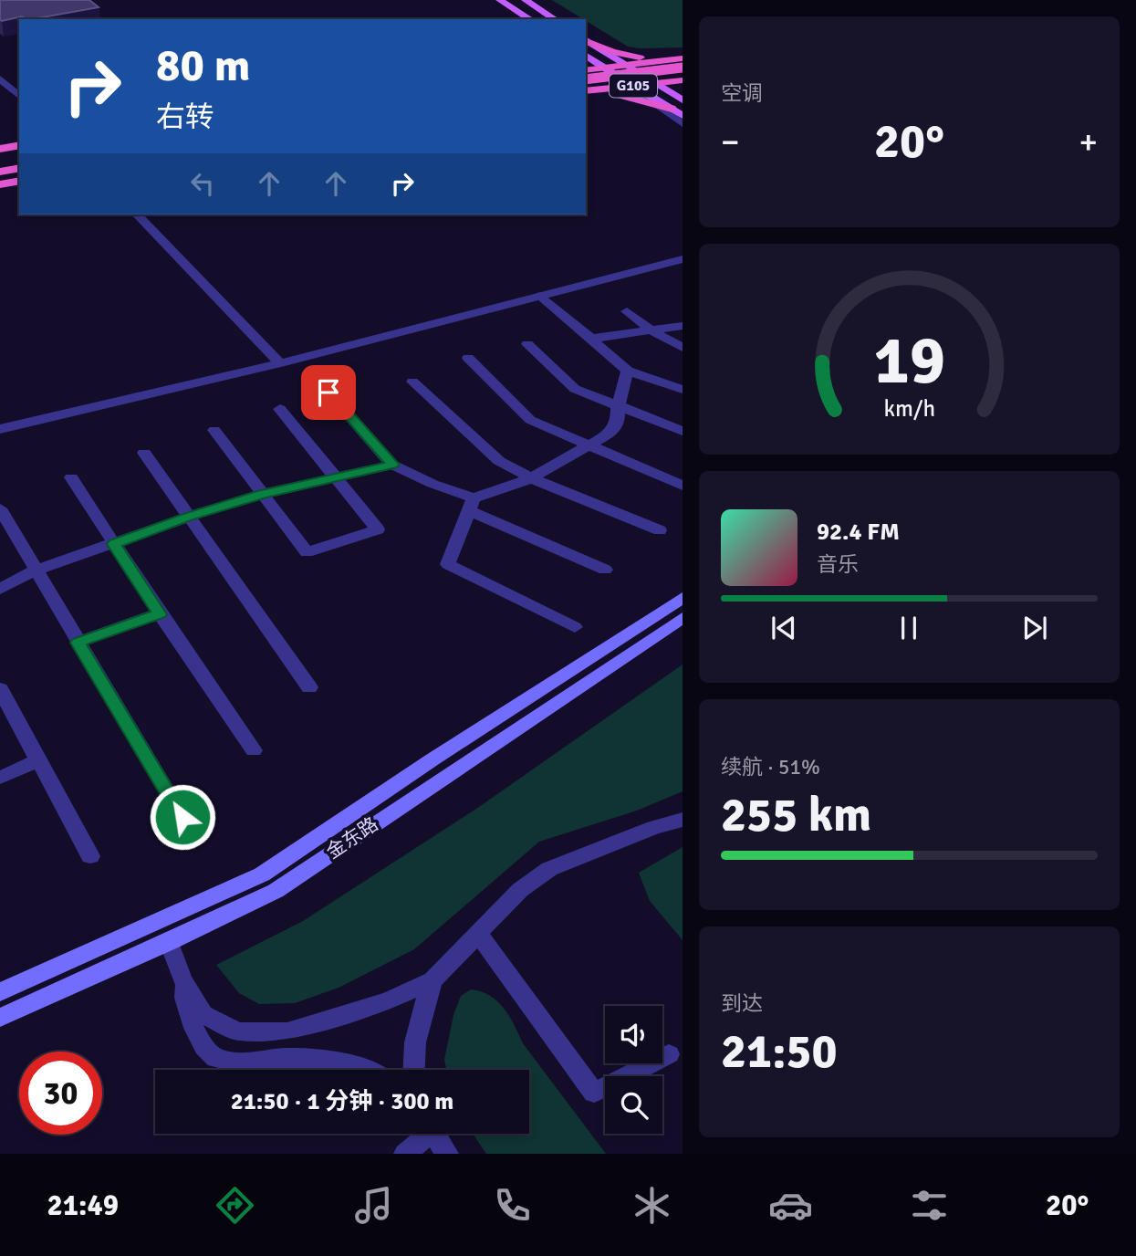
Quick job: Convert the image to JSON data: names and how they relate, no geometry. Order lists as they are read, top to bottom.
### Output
{
  "streets": {
    "highway": ["G105"],
    "main road": ["金东路"]
  },
  "page": {
    "tile": [
      "空调",
      ["续航 · 51%", "255 km"],
      ["到达", "21:50"]
    ],
    "turn": ["80 m", "右转"],
    "heat": ["−", "20°", "+"],
    "song": ["92.4 FM", "音乐"],
    "limit": "30",
    "trip": "21:50 · 1 分钟 · 300 m",
    "tabs": ["21:49", "20°"],
    "gauge": ["19", "km/h"]
  }
}
